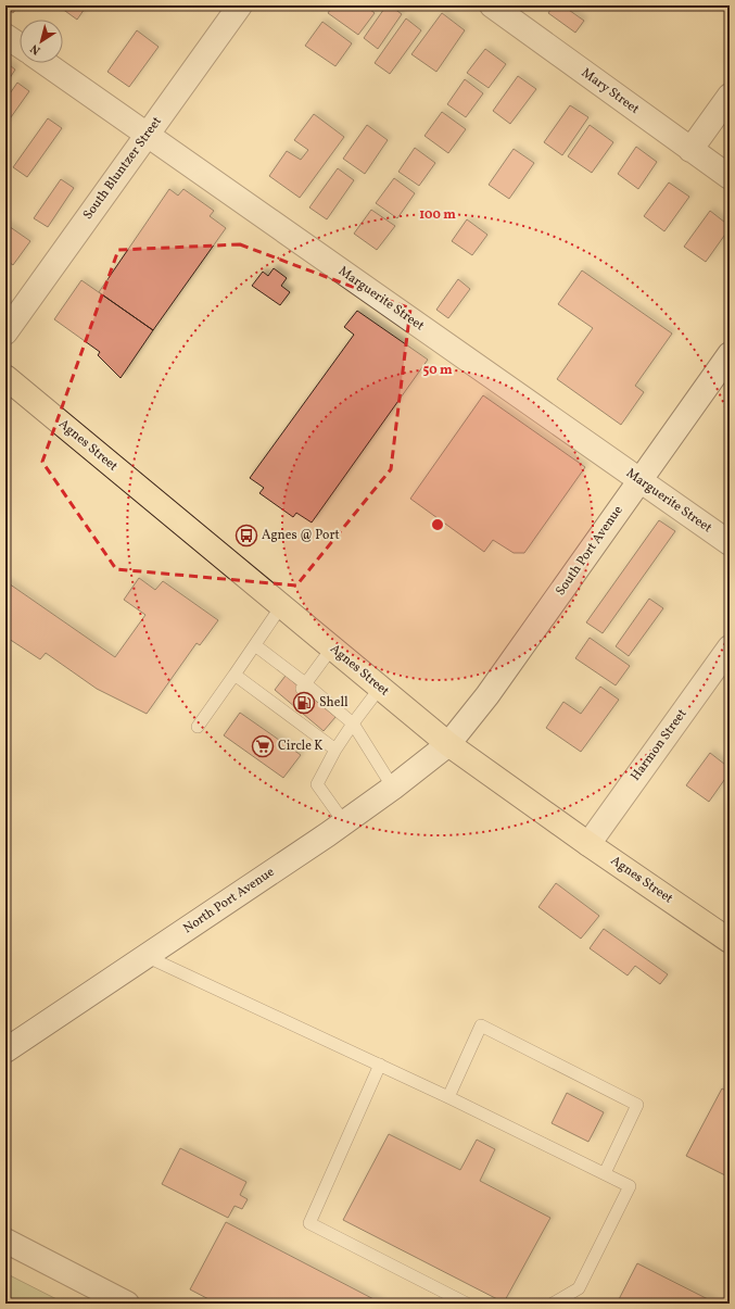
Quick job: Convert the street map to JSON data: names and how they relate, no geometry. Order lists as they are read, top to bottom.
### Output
{
  "streets": {
    "main road": ["Agnes Street"],
    "street": [
      "Mary Street",
      "South Bluntzer Street",
      "Marguerite Street",
      "South Port Avenue",
      "Harmon Street",
      "North Port Avenue"
    ]
  },
  "crossings": [
    ["South Bluntzer Street", "Marguerite Street"],
    ["Marguerite Street", "South Port Avenue"],
    ["Agnes Street", "South Port Avenue"],
    ["Agnes Street", "Harmon Street"],
    ["Agnes Street", "North Port Avenue"],
    ["South Port Avenue", "North Port Avenue"]
  ],
  "places": {
    "bus stop": ["Agnes @ Port"],
    "fuel station": ["Shell"],
    "supermarket": ["Circle K"]
  },
  "north": "bottom left",
  "rings": ["100 m", "50 m"]
}
